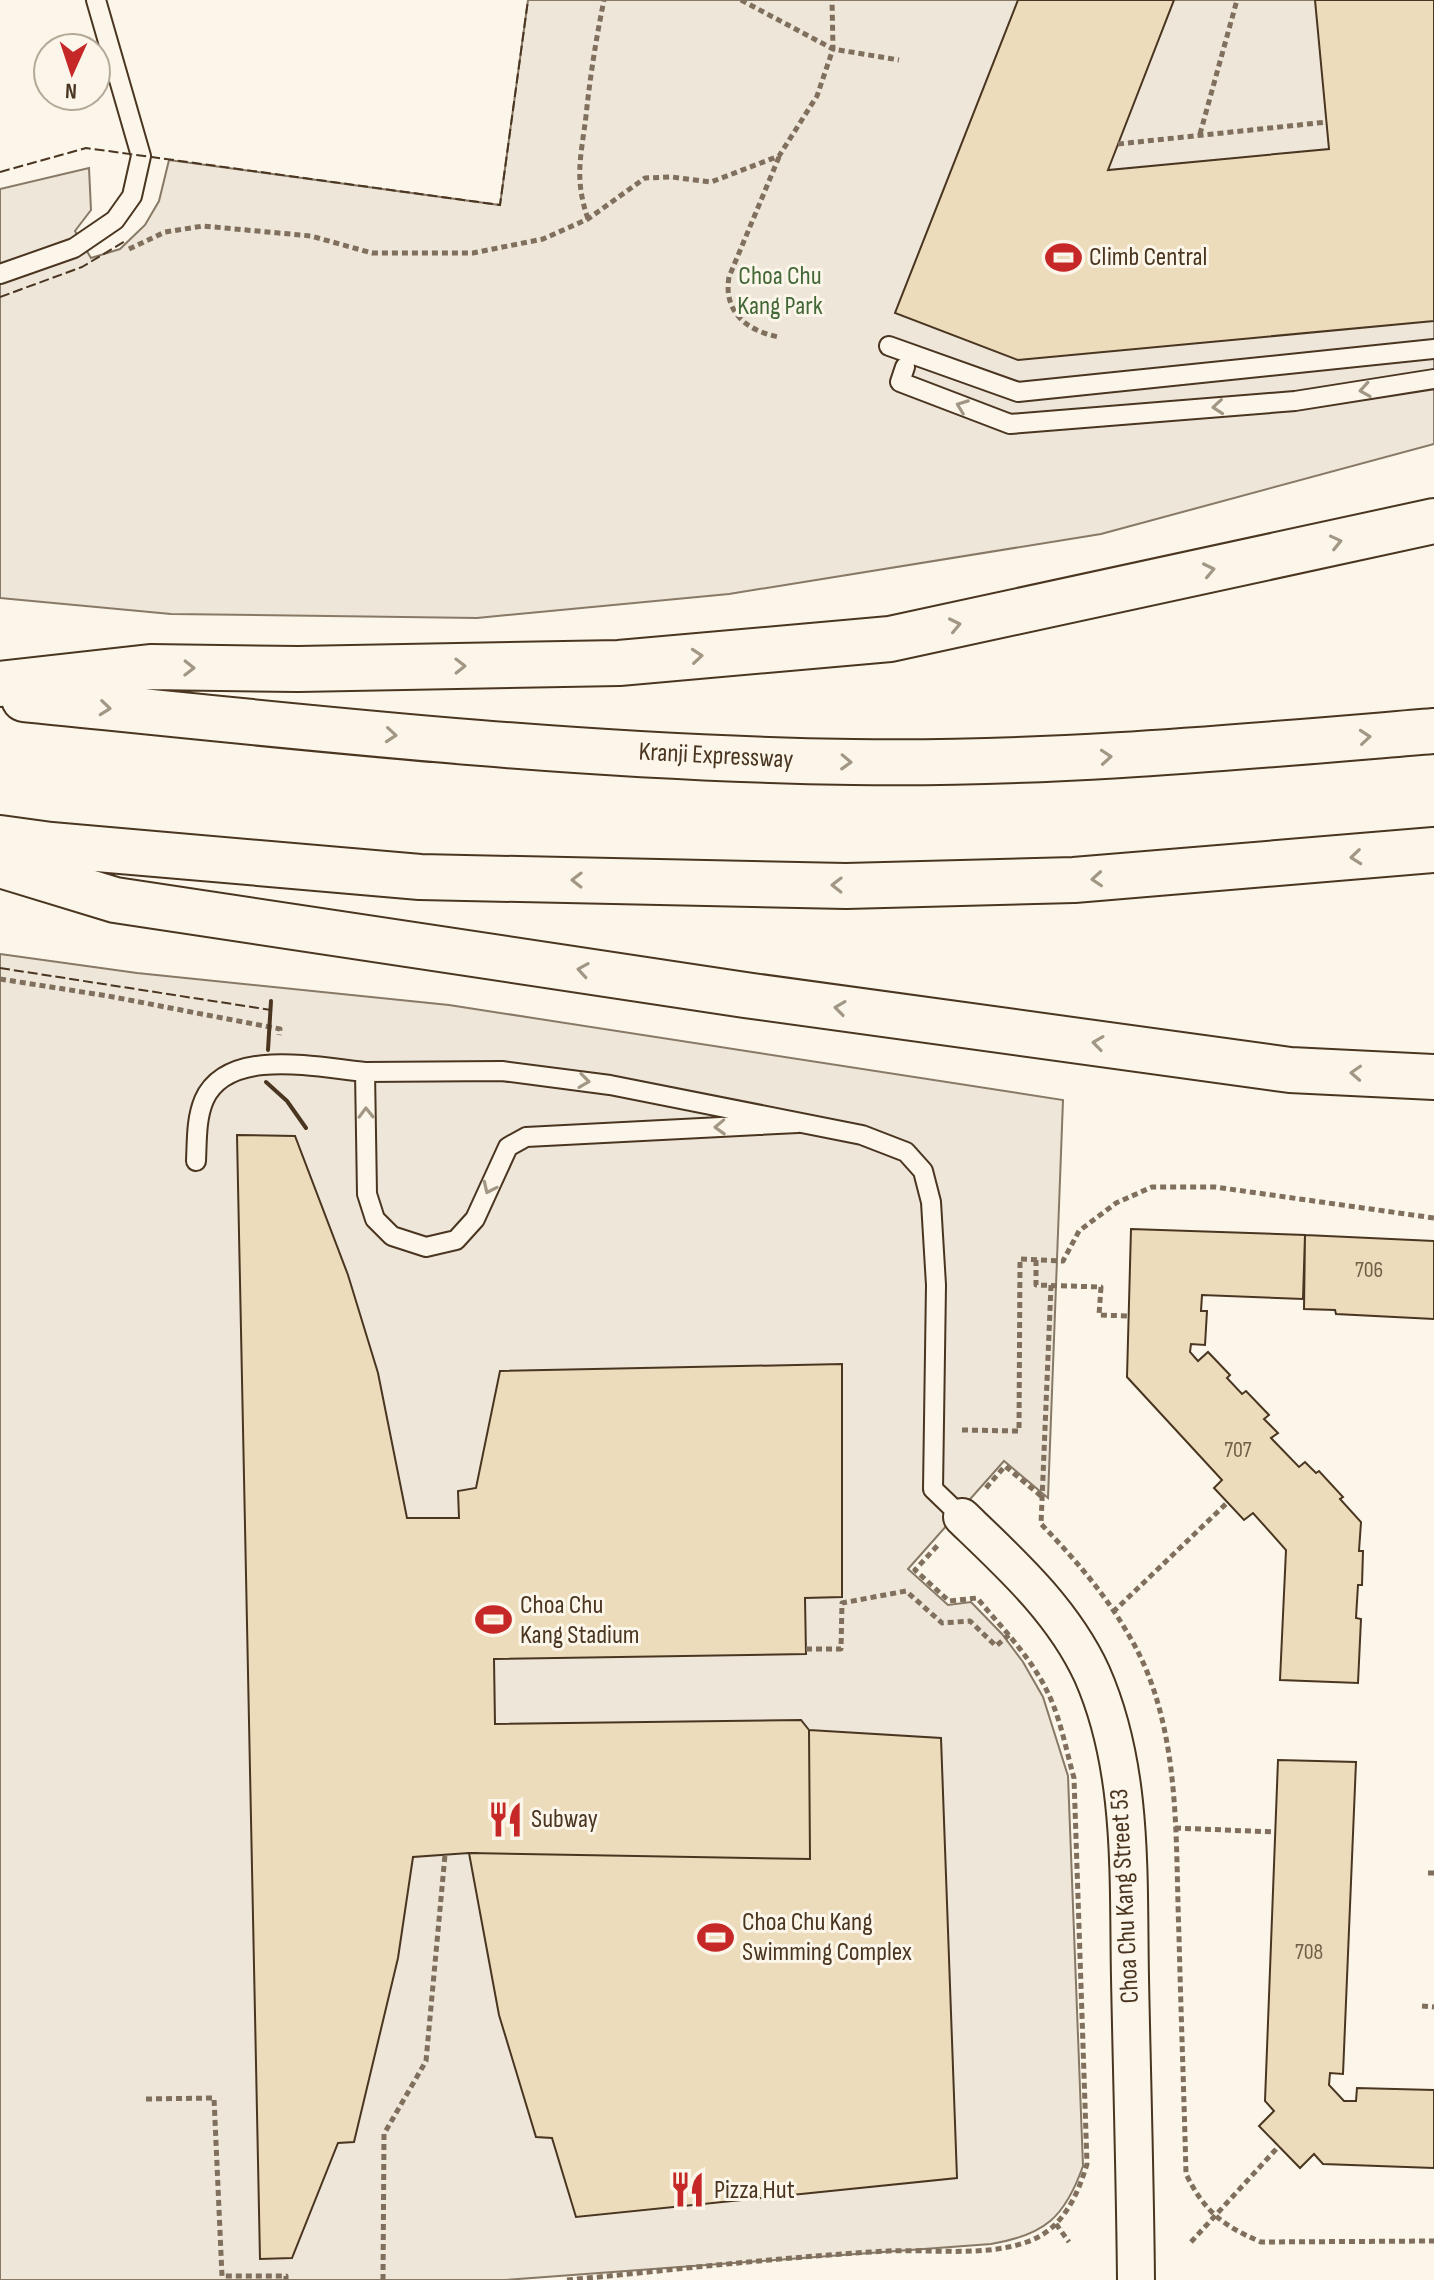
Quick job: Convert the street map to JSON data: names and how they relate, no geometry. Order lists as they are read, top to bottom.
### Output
{
  "streets": {
    "highway": ["Kranji Expressway"],
    "street": ["Choa Chu Kang Street 53"]
  },
  "parks": ["Choa Chu Kang Park"],
  "places": {
    "sports": ["Climb Central", "Choa Chu Kang Stadium", "Choa Chu Kang Swimming Complex"],
    "restaurant": ["Subway", "Pizza Hut"]
  },
  "house_numbers": ["706", "707", "708"],
  "north": "bottom"
}
